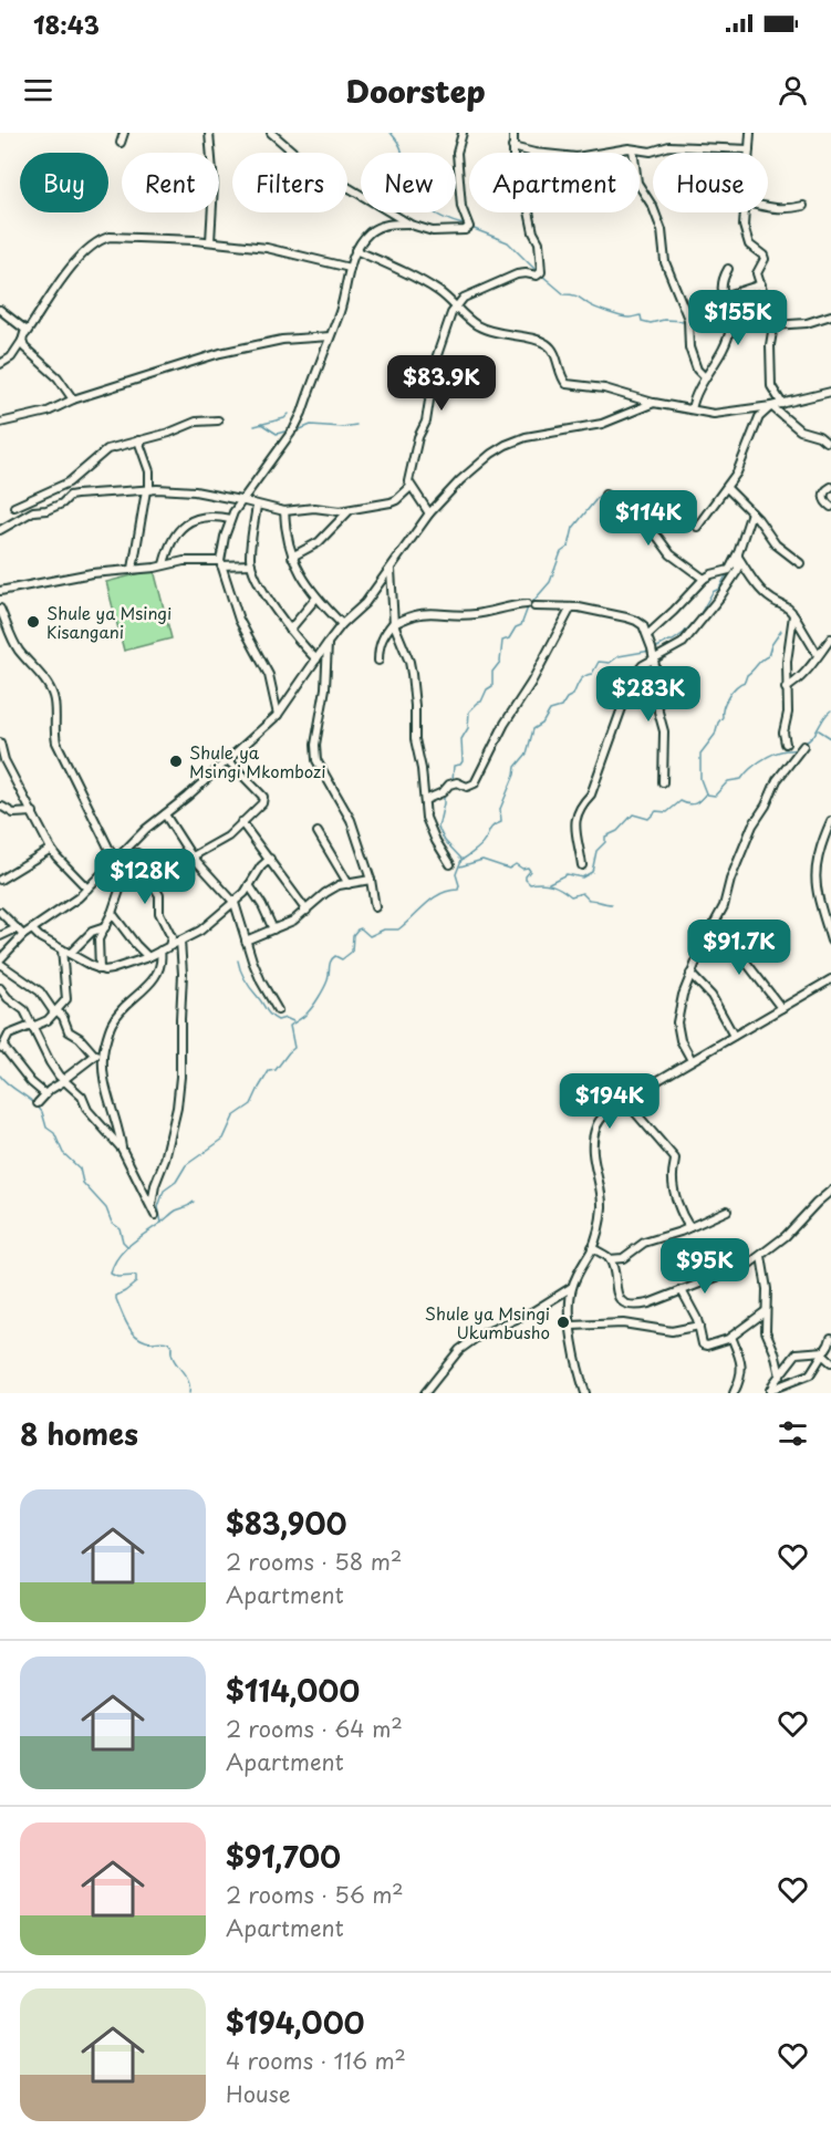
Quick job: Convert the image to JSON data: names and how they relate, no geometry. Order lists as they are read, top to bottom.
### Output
{
  "places": ["Shule ya Msingi Kisangani", "Shule ya Msingi Mkombozi", "Shule ya Msingi Ukumbusho"],
  "page": {
    "status": "18:43",
    "header": "Doorstep",
    "chip": [
      "Buy",
      "Rent",
      "Filters",
      "New",
      "Apartment",
      "House"
    ],
    "price": [
      "$155K",
      "$83.9K",
      "$114K",
      "$283K",
      "$128K",
      "$91.7K",
      "$194K",
      "$95K"
    ],
    "heading": "8 homes",
    "list": [
      {
        "name": "$83,900",
        "note": "2 rooms · 58 m² · Apartment"
      },
      {
        "name": "$114,000",
        "note": "2 rooms · 64 m² · Apartment"
      },
      {
        "name": "$91,700",
        "note": "2 rooms · 56 m² · Apartment"
      },
      {
        "name": "$194,000",
        "note": "4 rooms · 116 m² · House"
      }
    ]
  }
}
